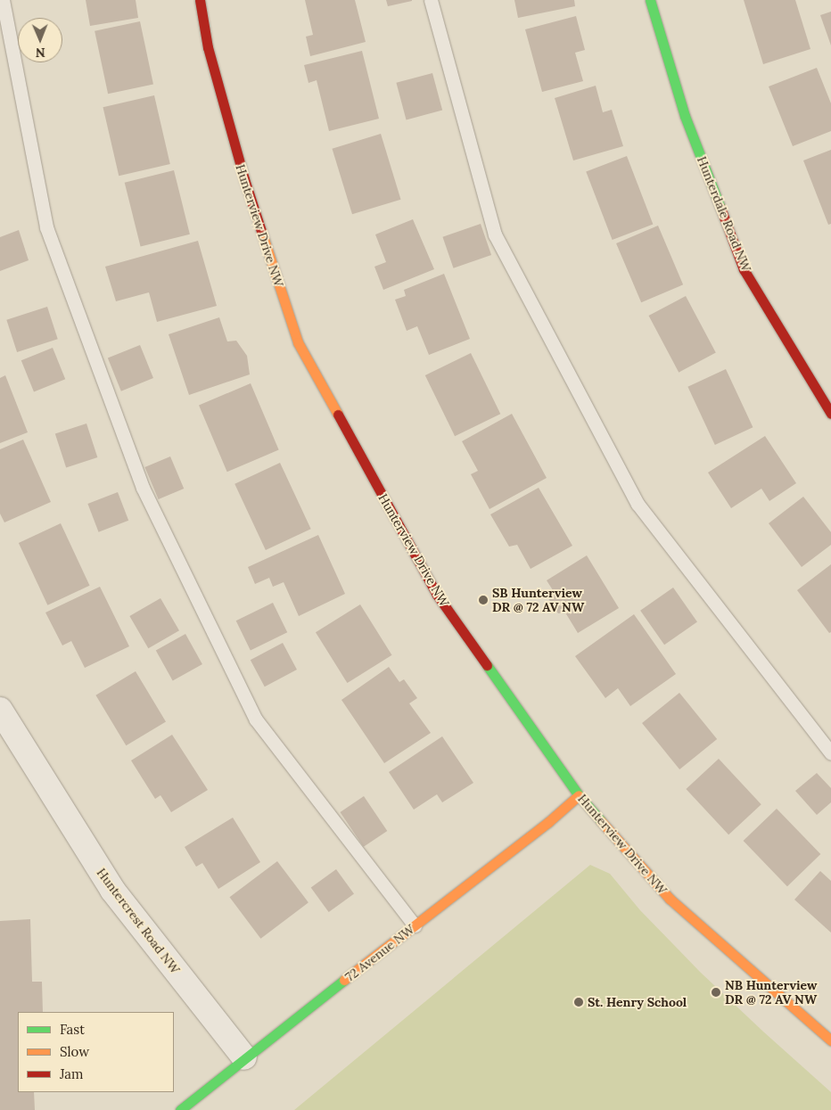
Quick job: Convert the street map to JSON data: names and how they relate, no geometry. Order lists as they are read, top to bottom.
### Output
{
  "streets": {
    "street": [
      "Hunterdale Road NW",
      "Hunterview Drive NW",
      "Huntercrest Road NW",
      "72 Avenue NW"
    ]
  },
  "crossings": [
    ["Hunterview Drive NW", "72 Avenue NW"],
    ["Huntercrest Road NW", "72 Avenue NW"]
  ],
  "places": ["SB Hunterview DR @ 72 AV NW", "NB Hunterview DR @ 72 AV NW", "St. Henry School"],
  "legend": ["Fast", "Slow", "Jam"],
  "north": "bottom"
}
